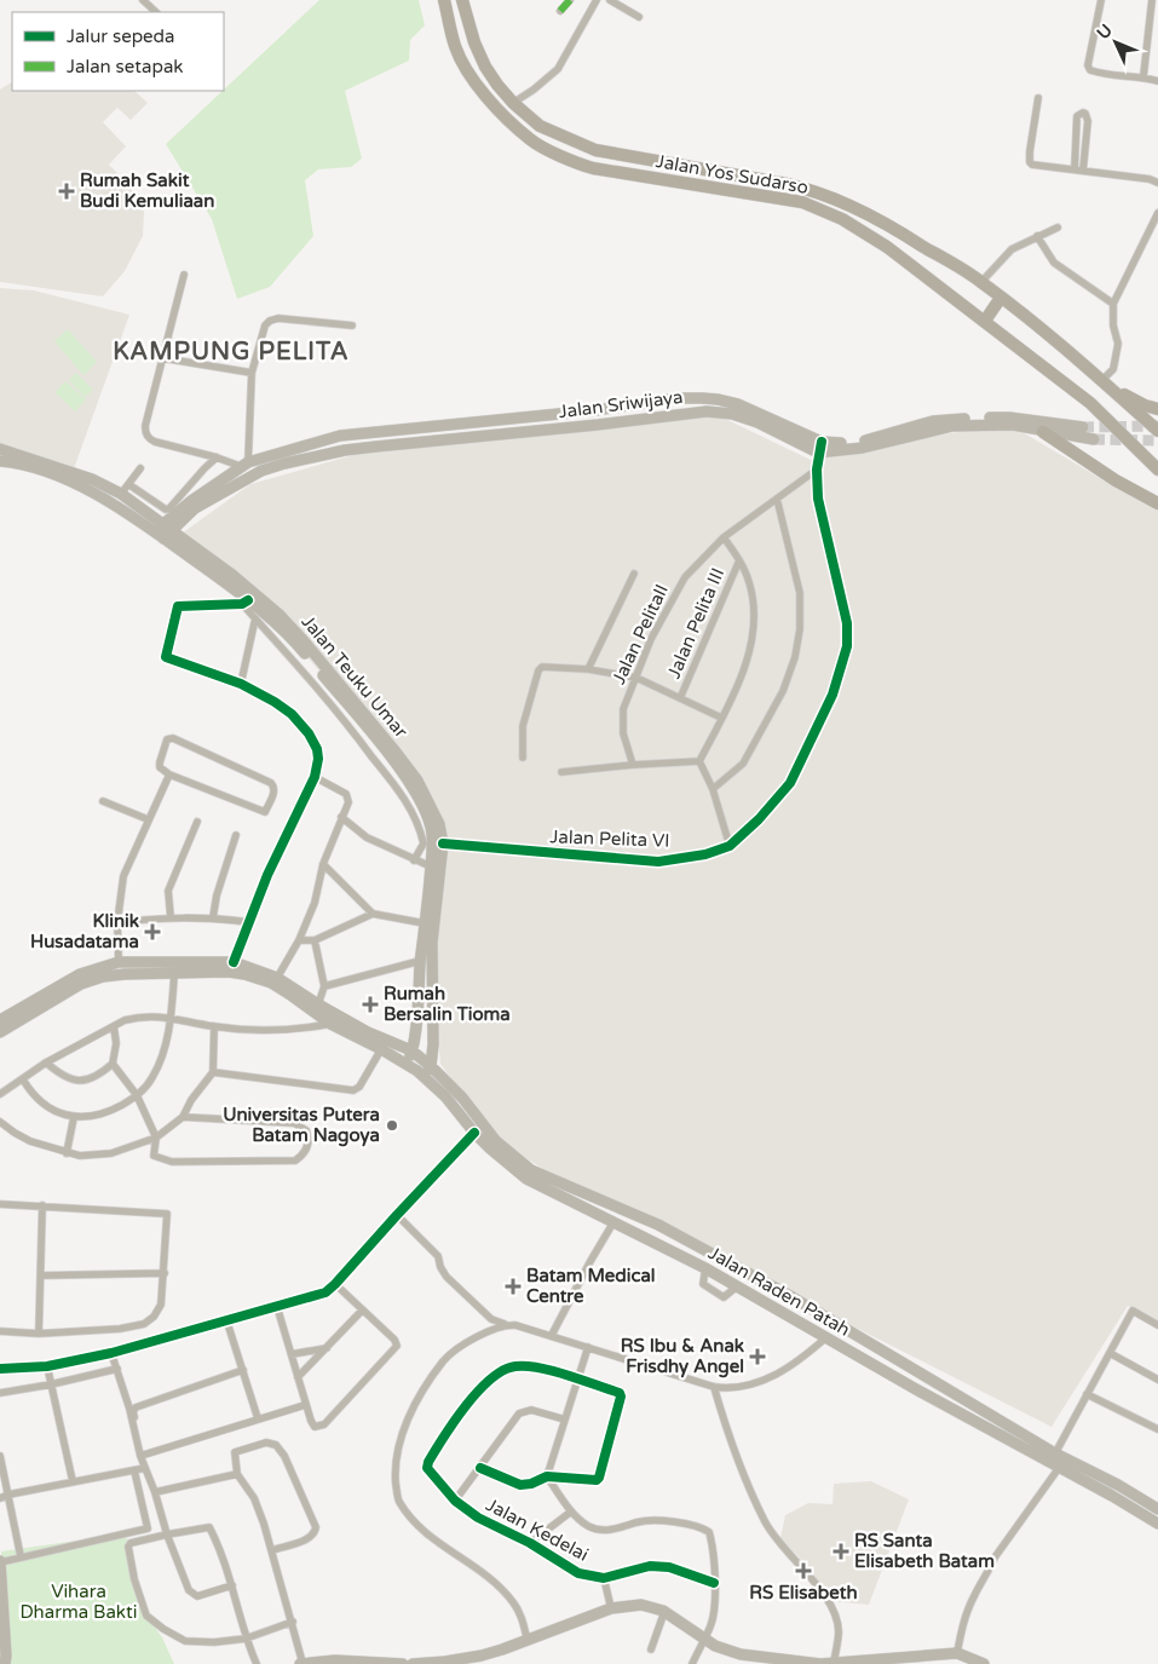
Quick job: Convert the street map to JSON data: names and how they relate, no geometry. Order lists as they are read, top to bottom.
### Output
{
  "streets": {
    "main road": [
      "Jalan Yos Sudarso",
      "Jalan Sriwijaya",
      "Jalan Teuku Umar",
      "Jalan Raden Patah"
    ],
    "street": [
      "Jalan Pelita III",
      "Jalan PelitaII",
      "Jalan Pelita VI",
      "Jalan Kedelai"
    ]
  },
  "crossings": [
    ["Jalan Sriwijaya", "Jalan Teuku Umar"],
    ["Jalan Sriwijaya", "Jalan Pelita VI"],
    ["Jalan PelitaII", "Jalan Pelita VI"],
    ["Jalan Teuku Umar", "Jalan Pelita VI"],
    ["Jalan Teuku Umar", "Jalan Raden Patah"]
  ],
  "districts": ["KAMPUNG PELITA"],
  "parks": ["Vihara Dharma Bakti"],
  "places": {
    "health": [
      "Rumah Sakit Budi Kemuliaan",
      "Klinik Husadatama",
      "Rumah Bersalin Tioma",
      "Batam Medical Centre",
      "RS Ibu & Anak Frisdhy Angel",
      "RS Santa Elisabeth Batam",
      "RS Elisabeth"
    ],
    "other": ["Universitas Putera Batam Nagoya"]
  },
  "legend": ["Jalur sepeda", "Jalan setapak"],
  "north": "top left"
}
